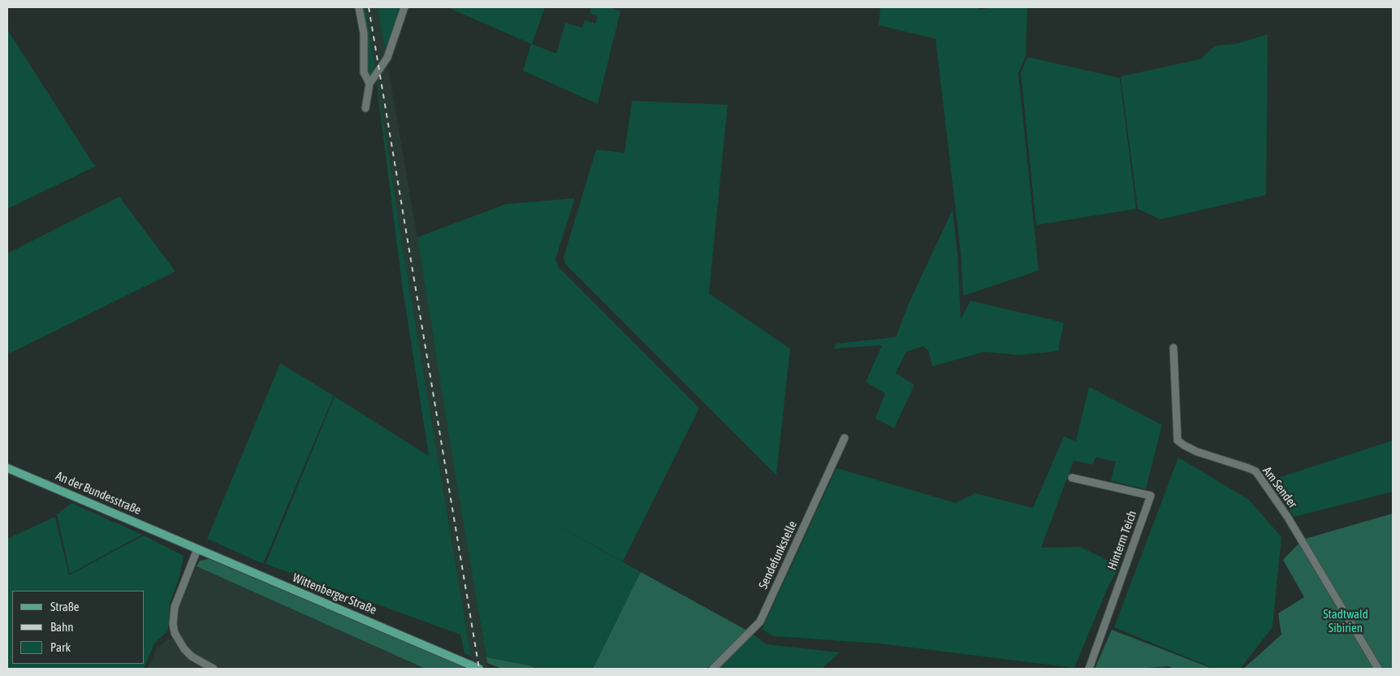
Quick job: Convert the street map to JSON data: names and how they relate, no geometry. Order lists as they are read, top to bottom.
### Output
{
  "streets": {
    "main road": ["An der Bundesstraße", "Wittenberger Straße"],
    "street": ["Am Sender", "Hinterm Teich", "Sendefunkstelle"]
  },
  "crossings": [
    ["An der Bundesstraße", "Wittenberger Straße"]
  ],
  "parks": ["Stadtwald Sibirien"],
  "legend": ["Straße", "Bahn", "Park"]
}
